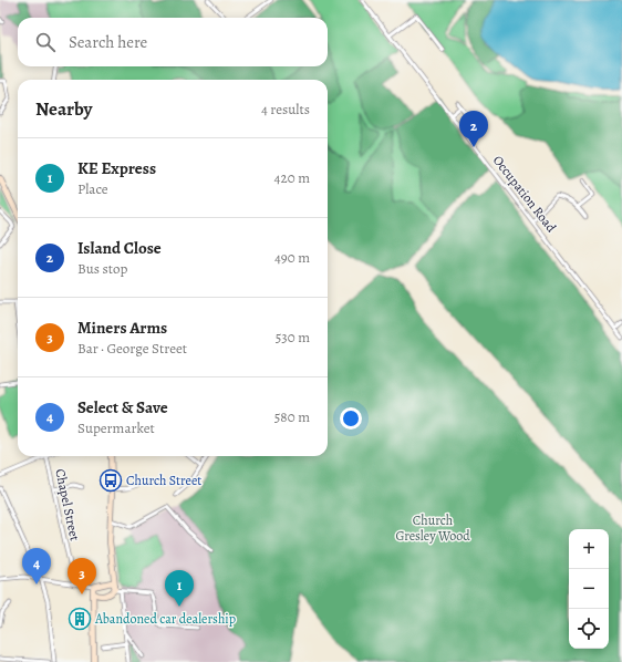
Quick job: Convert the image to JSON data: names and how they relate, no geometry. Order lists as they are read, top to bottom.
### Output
{
  "streets": {
    "street": ["Occupation Road", "Chapel Street"]
  },
  "parks": ["Church Gresley Wood"],
  "places": {
    "bus stop": ["Church Street"],
    "building": ["Abandoned car dealership"]
  },
  "page": {
    "search": "Search here",
    "heading": ["Nearby", "4 results"],
    "pins": [
      "2",
      "4",
      "3",
      "1"
    ],
    "list": [
      {
        "mark": "1",
        "name": "KE Express",
        "note": "Place",
        "value": "420 m"
      },
      {
        "mark": "2",
        "name": "Island Close",
        "note": "Bus stop",
        "value": "490 m"
      },
      {
        "mark": "3",
        "name": "Miners Arms",
        "note": "Bar · George Street",
        "value": "530 m"
      },
      {
        "mark": "4",
        "name": "Select & Save",
        "note": "Supermarket",
        "value": "580 m"
      }
    ],
    "map_buttons": ["+", "−"]
  }
}
